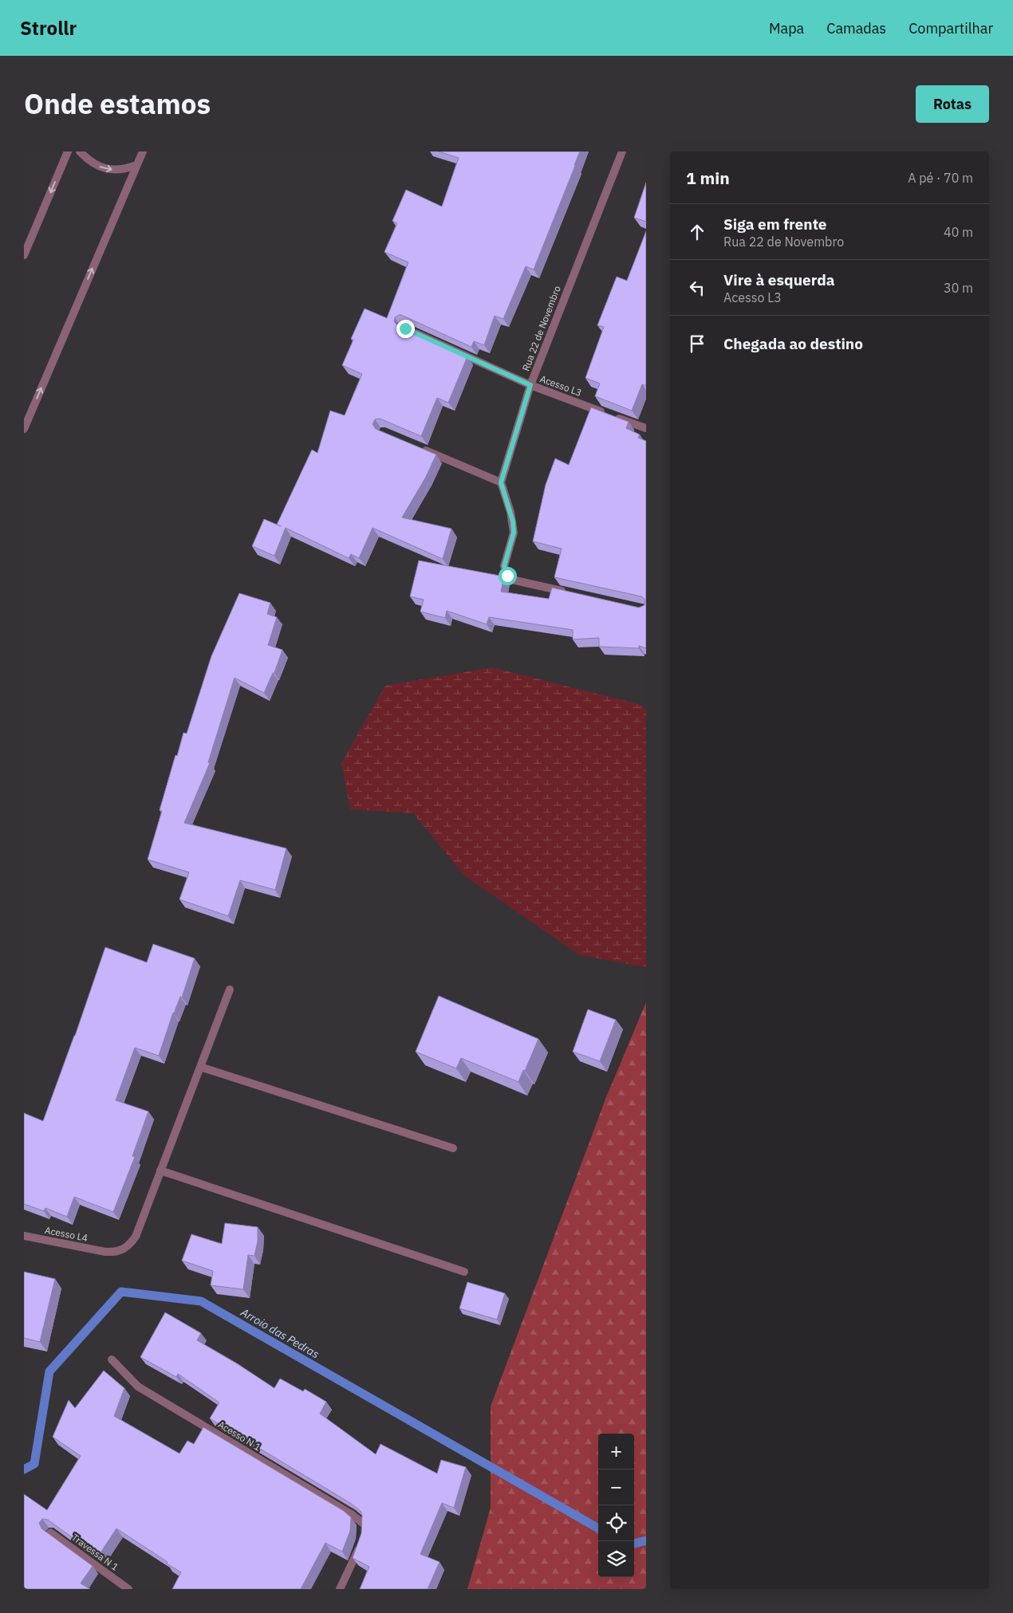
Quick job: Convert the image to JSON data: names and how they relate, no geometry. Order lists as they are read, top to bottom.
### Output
{
  "streets": {
    "street": [
      "Rua 22 de Novembro",
      "Acesso L3",
      "Acesso L4",
      "Acesso N 1",
      "Travessa N 1"
    ]
  },
  "crossings": [
    ["Rua 22 de Novembro", "Acesso L3"]
  ],
  "water": ["Arroio das Pedras"],
  "page": {
    "header": "Strollr",
    "nav": ["Mapa", "Camadas", "Compartilhar"],
    "title": "Onde estamos",
    "buttons": "Rotas",
    "heading": ["1 min", "A pé · 70 m"],
    "list": [
      ["Siga em frente", "Rua 22 de Novembro", "40 m"],
      ["Vire à esquerda", "Acesso L3", "30 m"],
      "Chegada ao destino"
    ],
    "map_buttons": ["+", "−"]
  }
}
